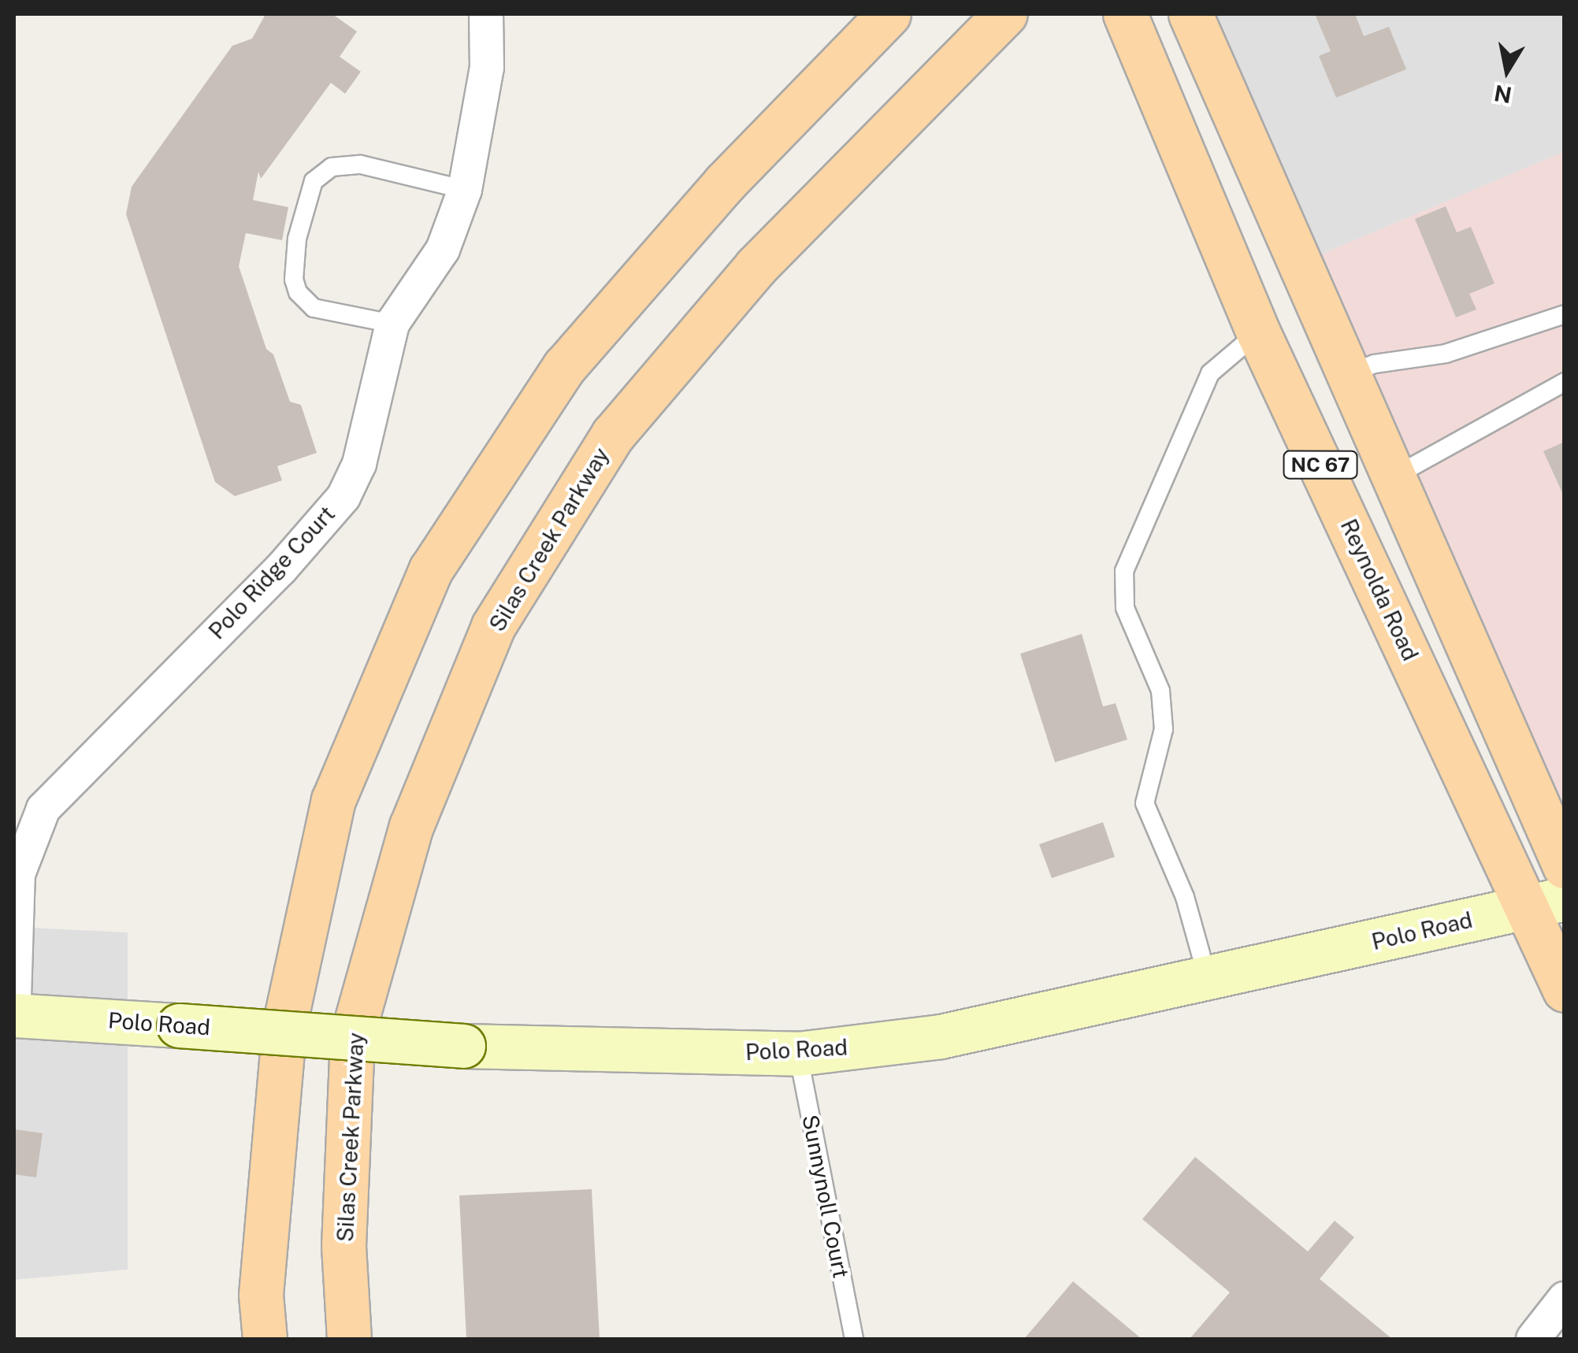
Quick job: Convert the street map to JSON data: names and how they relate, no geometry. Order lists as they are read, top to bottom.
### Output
{
  "streets": {
    "main road": [
      "NC 67",
      "Silas Creek Parkway",
      "Reynolda Road",
      "Polo Road"
    ],
    "street": ["Polo Ridge Court"],
    "lane": ["Sunnynoll Court"]
  },
  "crossings": [
    ["Reynolda Road", "Polo Road"],
    ["Polo Road", "Sunnynoll Court"]
  ],
  "north": "bottom"
}
